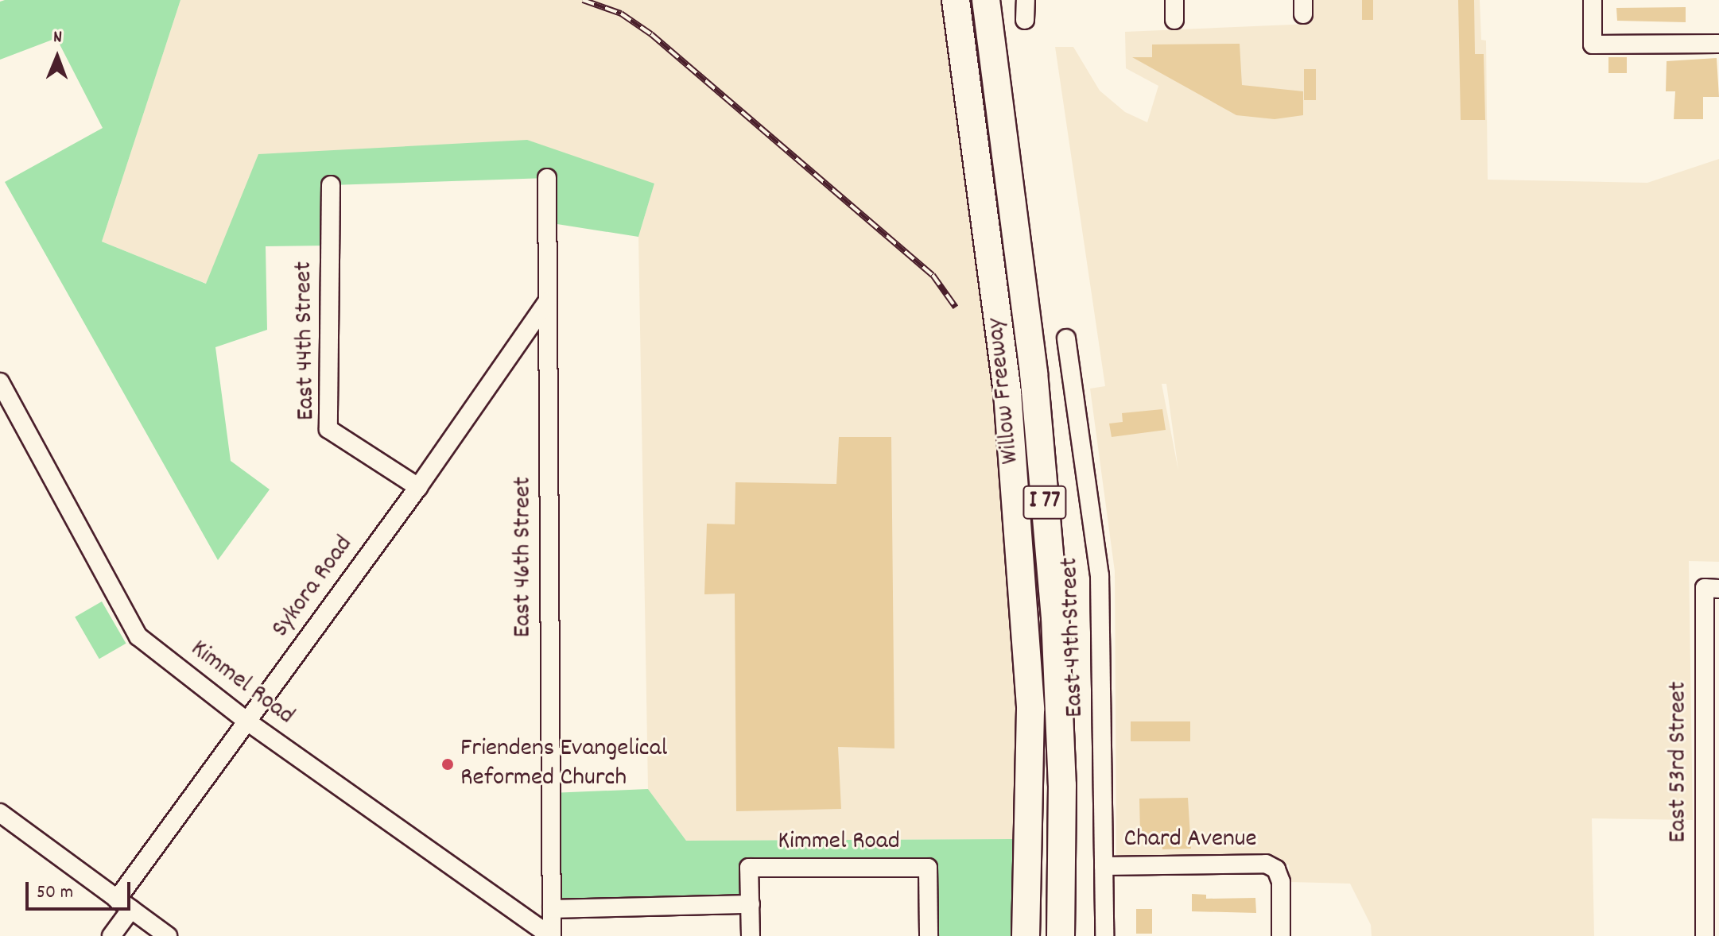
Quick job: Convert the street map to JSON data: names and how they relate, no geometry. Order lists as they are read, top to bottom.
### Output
{
  "streets": {
    "highway": ["Willow Freeway", "I 77"],
    "street": [
      "East 44th Street",
      "East 46th Street",
      "Sykora Road",
      "East 49th Street",
      "Kimmel Road",
      "East 53rd Street",
      "Chard Avenue"
    ]
  },
  "crossings": [
    ["East 44th Street", "Sykora Road"],
    ["East 46th Street", "Sykora Road"],
    ["East 46th Street", "Kimmel Road"],
    ["Sykora Road", "Kimmel Road"],
    ["East 49th Street", "Chard Avenue"]
  ],
  "places": ["Friendens Evangelical Reformed Church"],
  "scale_bar": "50 m",
  "north": "top"
}
